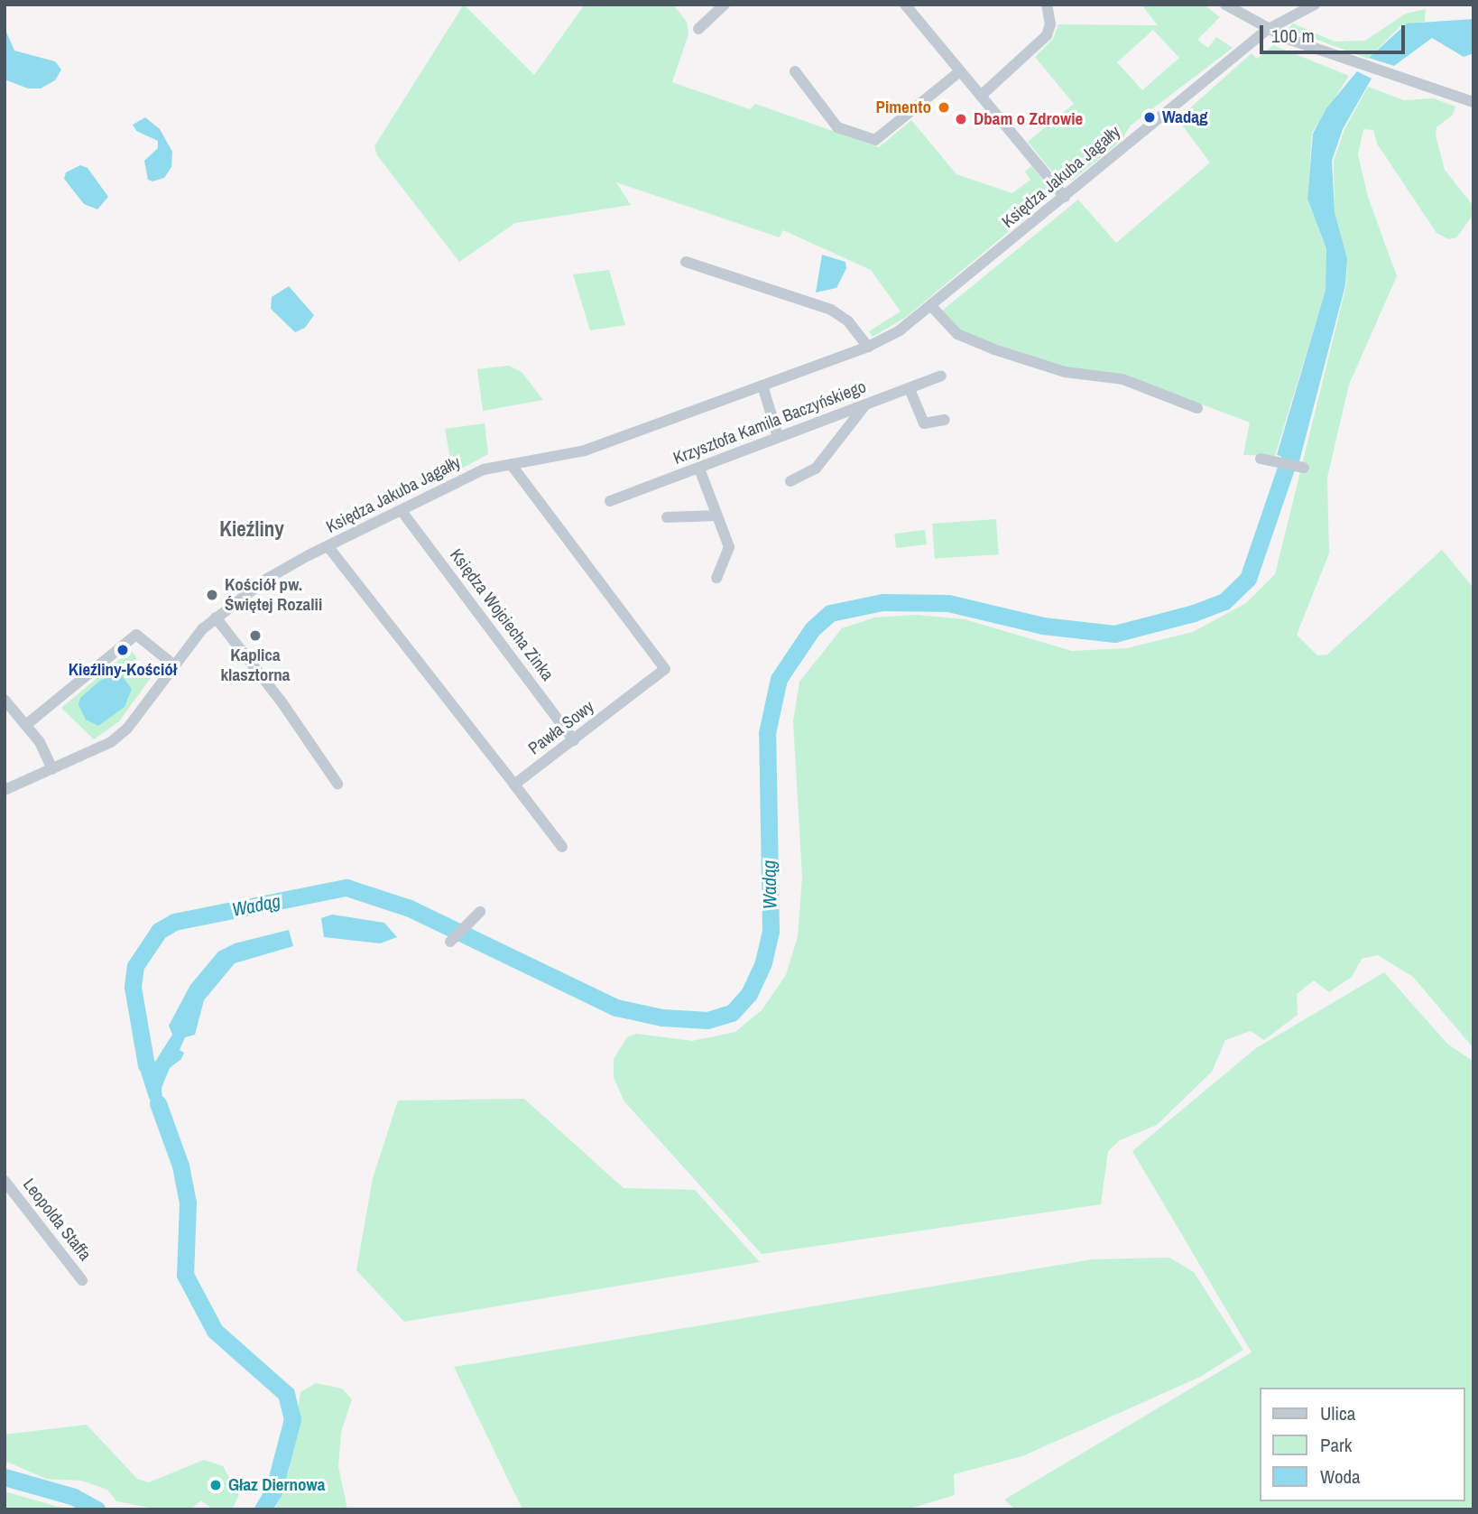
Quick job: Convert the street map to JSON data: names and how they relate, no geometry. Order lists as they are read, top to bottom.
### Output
{
  "streets": {
    "street": [
      "Księdza Jakuba Jagałły",
      "Krzysztofa Kamila Baczyńskiego",
      "Księdza Wojciecha Zinka",
      "Pawła Sowy",
      "Leopolda Staffa"
    ]
  },
  "crossings": [
    ["Księdza Jakuba Jagałły", "Księdza Wojciecha Zinka"],
    ["Księdza Jakuba Jagałły", "Pawła Sowy"],
    ["Księdza Wojciecha Zinka", "Pawła Sowy"]
  ],
  "districts": ["Kieźliny"],
  "water": ["Wadąg"],
  "places": [
    "Pimento",
    "Wadąg",
    "Dbam o Zdrowie",
    "Kościół pw. Świętej Rozalii",
    "Kaplica klasztorna",
    "Kieźliny-Kościół",
    "Głaz Diernowa"
  ],
  "legend": ["Ulica", "Park", "Woda"],
  "scale_bar": "100 m"
}
